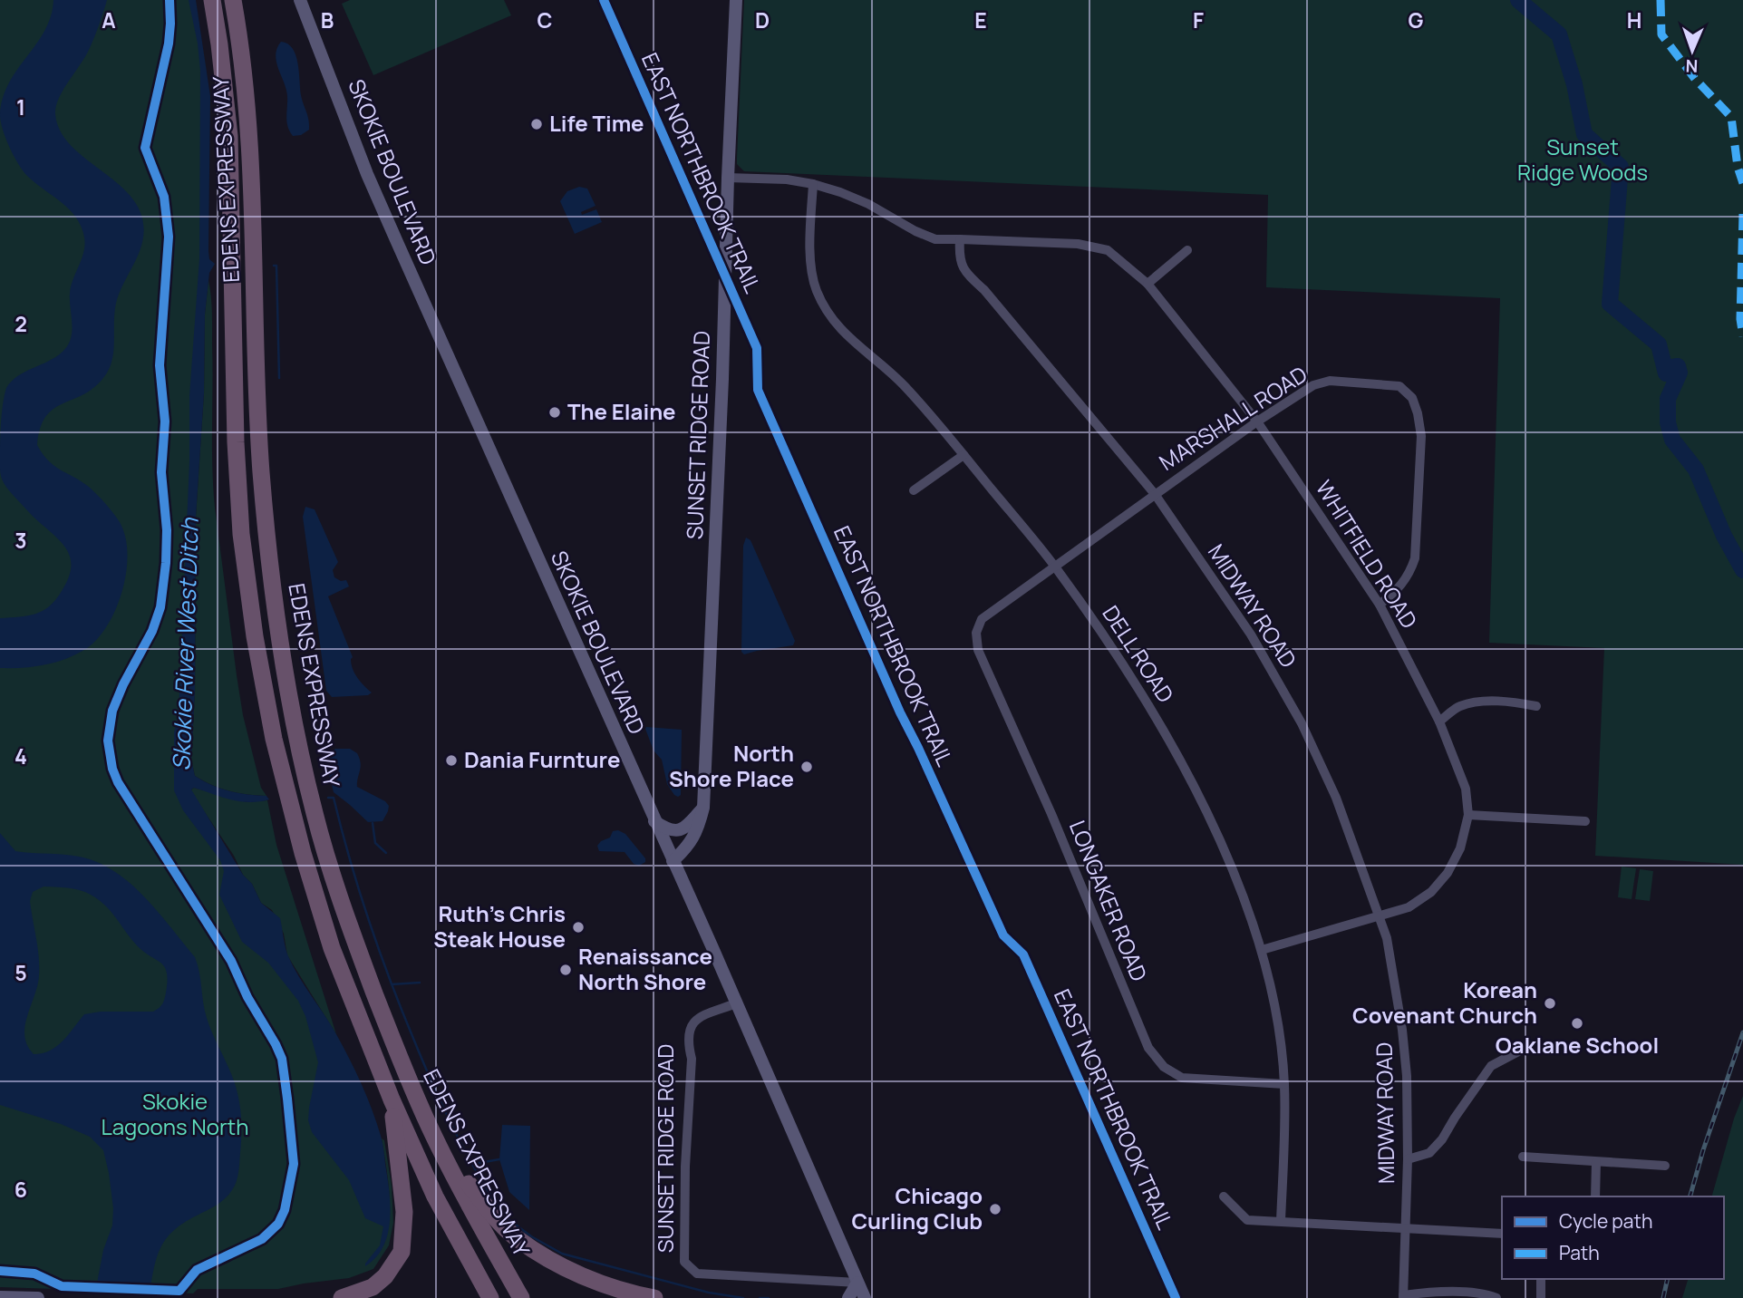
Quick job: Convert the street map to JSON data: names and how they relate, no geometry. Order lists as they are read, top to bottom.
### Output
{
  "streets": {
    "highway": ["EDENS EXPRESSWAY"],
    "main road": ["SKOKIE BOULEVARD", "SUNSET RIDGE ROAD"],
    "street": [
      "MARSHALL ROAD",
      "WHITFIELD ROAD",
      "MIDWAY ROAD",
      "DELL ROAD",
      "LONGAKER ROAD"
    ],
    "cycle path": ["EAST NORTHBROOK TRAIL"]
  },
  "crossings": [
    ["SKOKIE BOULEVARD", "SUNSET RIDGE ROAD"],
    ["MARSHALL ROAD", "WHITFIELD ROAD"],
    ["MARSHALL ROAD", "MIDWAY ROAD"],
    ["MARSHALL ROAD", "DELL ROAD"],
    ["MARSHALL ROAD", "LONGAKER ROAD"],
    ["WHITFIELD ROAD", "MIDWAY ROAD"],
    ["WHITFIELD ROAD", "DELL ROAD"],
    ["DELL ROAD", "LONGAKER ROAD"]
  ],
  "water": ["Skokie River West Ditch"],
  "parks": ["Sunset Ridge Woods", "Skokie Lagoons North"],
  "places": [
    "Life Time",
    "The Elaine",
    "Dania Furnture",
    "North Shore Place",
    "Ruth's Chris Steak House",
    "Renaissance North Shore",
    "Korean Covenant Church",
    "Oaklane School",
    "Chicago Curling Club"
  ],
  "legend": ["Cycle path", "Path"],
  "north": "bottom",
  "grid": {
    "columns": [
      "A",
      "B",
      "C",
      "D",
      "E",
      "F",
      "G",
      "H"
    ],
    "rows": [
      "1",
      "2",
      "3",
      "4",
      "5",
      "6"
    ]
  }
}
